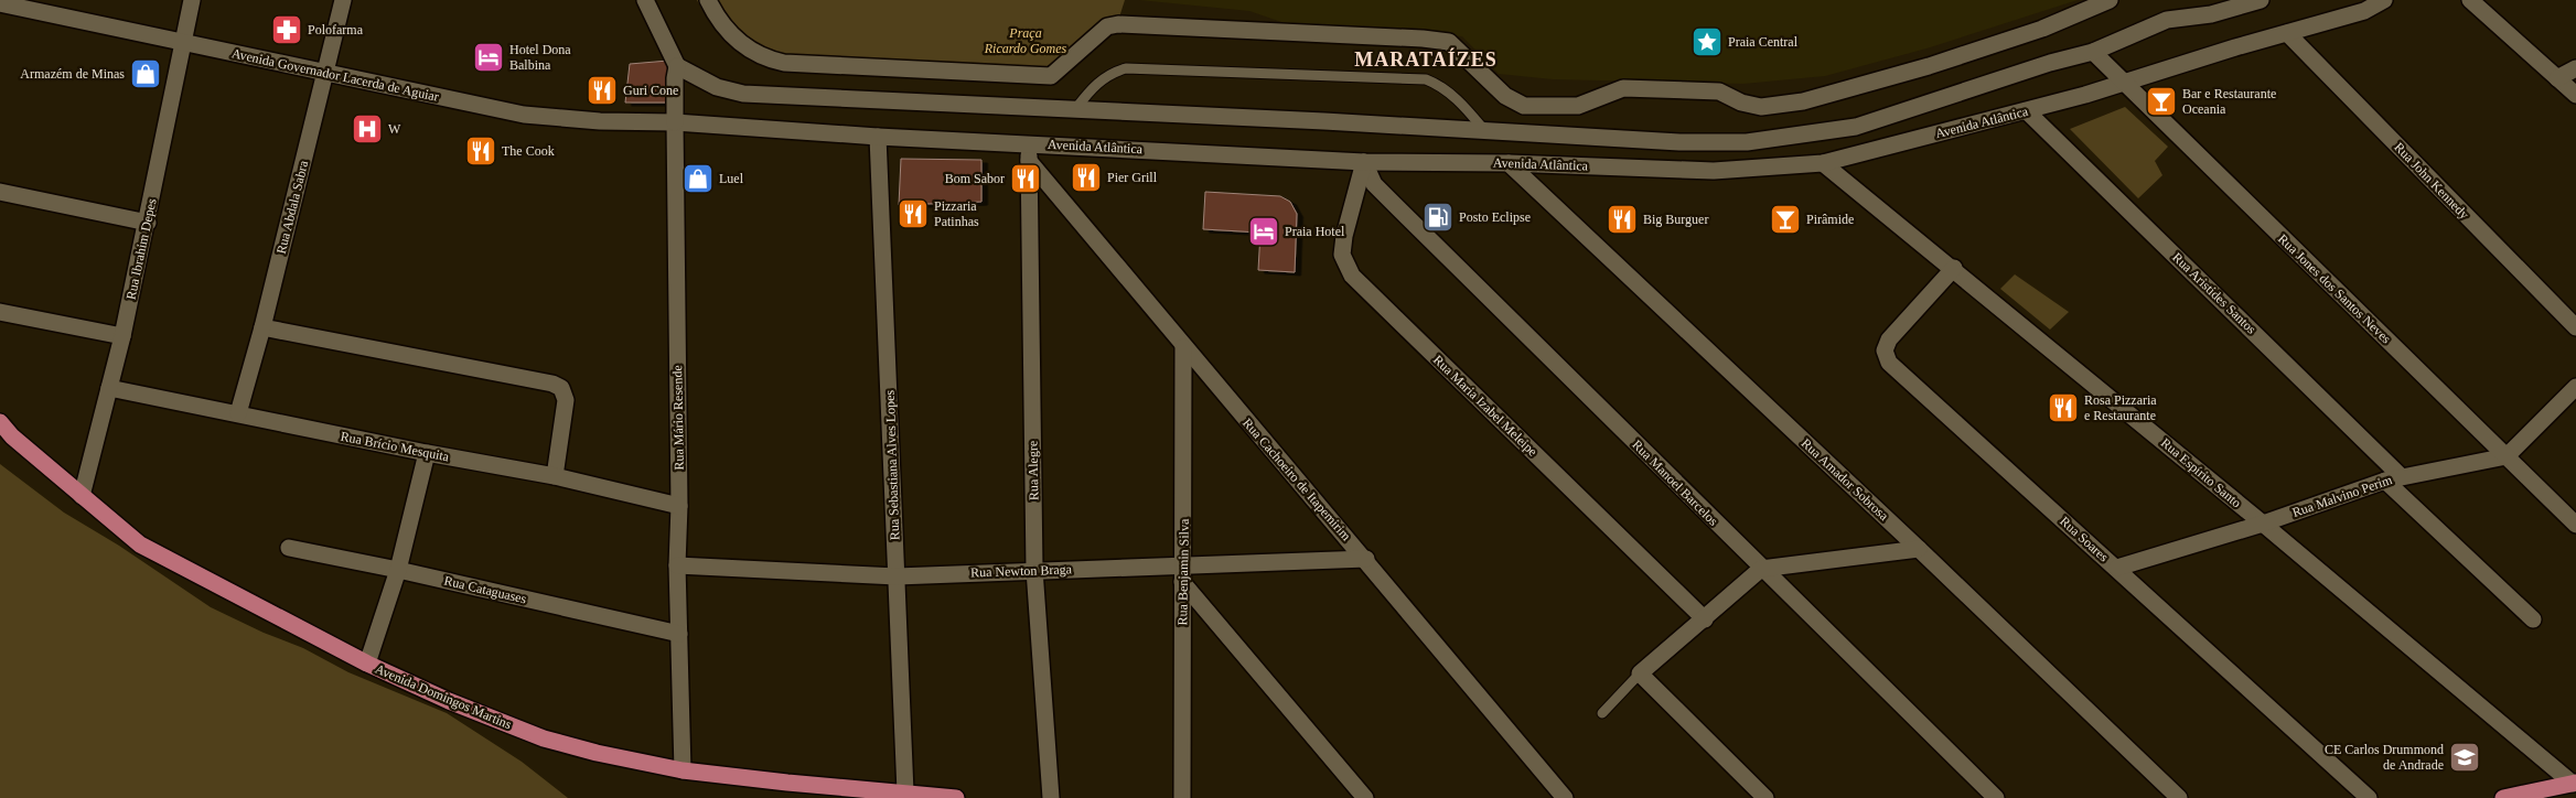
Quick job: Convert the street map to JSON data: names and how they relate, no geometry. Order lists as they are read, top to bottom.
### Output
{
  "streets": {
    "main road": ["Avenida Domingos Martins"],
    "street": [
      "Avenida Governador Lacerda de Aguiar",
      "Avenida Atlântica",
      "Rua John Kennedy",
      "Rua Abdala Sabra",
      "Rua Ibrahim Depes",
      "Rua Jones dos Santos Neves",
      "Rua Aristides Santos",
      "Rua Maria Izabel Meleipe",
      "Rua Mário Resende",
      "Rua Brício Mesquita",
      "Rua Sebastiana Alves Lopes",
      "Rua Alegre",
      "Rua Espírito Santo",
      "Rua Cachoeiro de Itapemirim",
      "Rua Amador Sobrosa",
      "Rua Manoel Barcelos",
      "Rua Malvino Perim",
      "Rua Soares",
      "Rua Newton Braga",
      "Rua Benjamin Silva",
      "Rua Cataguases"
    ]
  },
  "crossings": [
    ["Avenida Governador Lacerda de Aguiar", "Avenida Atlântica"],
    ["Avenida Governador Lacerda de Aguiar", "Rua Abdala Sabra"],
    ["Avenida Governador Lacerda de Aguiar", "Rua Ibrahim Depes"],
    ["Avenida Governador Lacerda de Aguiar", "Rua Mário Resende"],
    ["Avenida Atlântica", "Rua John Kennedy"],
    ["Avenida Atlântica", "Rua Jones dos Santos Neves"],
    ["Avenida Atlântica", "Rua Aristides Santos"],
    ["Avenida Atlântica", "Rua Maria Izabel Meleipe"],
    ["Avenida Atlântica", "Rua Mário Resende"],
    ["Avenida Atlântica", "Rua Sebastiana Alves Lopes"],
    ["Avenida Atlântica", "Rua Alegre"],
    ["Avenida Atlântica", "Rua Espírito Santo"],
    ["Avenida Atlântica", "Rua Amador Sobrosa"],
    ["Avenida Atlântica", "Rua Manoel Barcelos"],
    ["Rua Abdala Sabra", "Rua Brício Mesquita"],
    ["Rua Ibrahim Depes", "Rua Brício Mesquita"],
    ["Rua Ibrahim Depes", "Avenida Domingos Martins"],
    ["Rua Jones dos Santos Neves", "Rua Malvino Perim"],
    ["Rua Aristides Santos", "Rua Malvino Perim"],
    ["Rua Maria Izabel Meleipe", "Rua Manoel Barcelos"],
    ["Rua Mário Resende", "Rua Brício Mesquita"],
    ["Rua Mário Resende", "Rua Newton Braga"],
    ["Rua Mário Resende", "Rua Cataguases"],
    ["Rua Mário Resende", "Avenida Domingos Martins"],
    ["Rua Sebastiana Alves Lopes", "Rua Newton Braga"],
    ["Rua Sebastiana Alves Lopes", "Avenida Domingos Martins"],
    ["Rua Alegre", "Rua Cachoeiro de Itapemirim"],
    ["Rua Alegre", "Rua Newton Braga"],
    ["Rua Espírito Santo", "Rua Malvino Perim"],
    ["Rua Espírito Santo", "Rua Soares"],
    ["Rua Cachoeiro de Itapemirim", "Rua Newton Braga"],
    ["Rua Cachoeiro de Itapemirim", "Rua Benjamin Silva"],
    ["Rua Malvino Perim", "Rua Soares"],
    ["Rua Newton Braga", "Rua Benjamin Silva"]
  ],
  "districts": ["MARATAÍZES"],
  "parks": ["Praça Ricardo Gomes"],
  "places": {
    "pharmacy": ["Polofarma"],
    "place": ["Praia Central"],
    "hotel": ["Hotel Dona Balbina", "Praia Hotel"],
    "shop": ["Armazém de Minas", "Luel"],
    "restaurant": [
      "Guri Cone",
      "The Cook",
      "Pier Grill",
      "Bom Sabor",
      "Pizzaria Patinhas",
      "Big Burguer",
      "Rosa Pizzaria e Restaurante"
    ],
    "bar": ["Bar e Restaurante Oceania", "Pirâmide"],
    "hospital": ["W"],
    "fuel station": ["Posto Eclipse"],
    "school or university": ["CE Carlos Drummond de Andrade"]
  }
}
